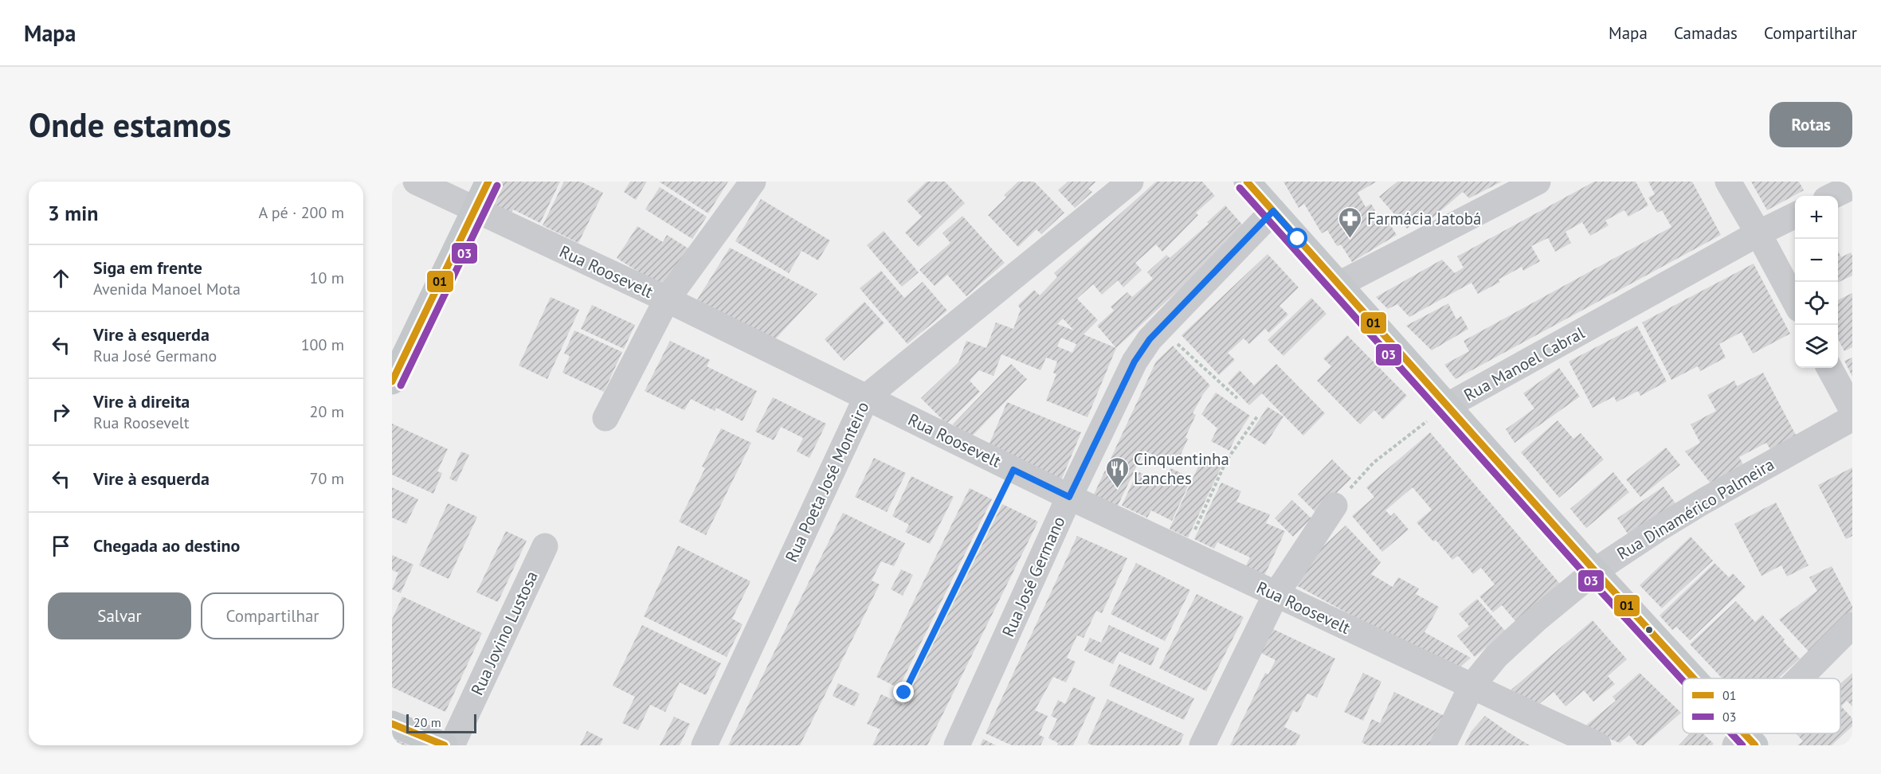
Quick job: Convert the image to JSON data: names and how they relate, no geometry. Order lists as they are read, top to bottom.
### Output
{
  "streets": {
    "street": [
      "Rua Roosevelt",
      "Rua Manoel Cabral",
      "Rua Poeta José Monteiro",
      "Rua Dinamérico Palmeira",
      "Rua José Germano",
      "Rua Jovino Lustosa"
    ]
  },
  "crossings": [
    ["Rua Roosevelt", "Rua Poeta José Monteiro"],
    ["Rua Roosevelt", "Rua Dinamérico Palmeira"],
    ["Rua Roosevelt", "Rua José Germano"]
  ],
  "places": {
    "pharmacy": ["Farmácia Jatobá"],
    "restaurant": ["Cinquentinha Lanches"]
  },
  "lines": ["transit line 01", "transit line 03"],
  "legend": ["01", "03"],
  "scale_bar": "20 m",
  "page": {
    "header": "Mapa",
    "nav": ["Mapa", "Camadas", "Compartilhar"],
    "buttons": [
      "Rotas",
      ["Salvar", "Compartilhar"]
    ],
    "title": "Onde estamos",
    "heading": ["3 min", "A pé · 200 m"],
    "map_buttons": ["+", "−"],
    "list": [
      ["Siga em frente", "Avenida Manoel Mota", "10 m"],
      ["Vire à esquerda", "Rua José Germano", "100 m"],
      ["Vire à direita", "Rua Roosevelt", "20 m"],
      ["Vire à esquerda", "70 m"],
      "Chegada ao destino"
    ],
    "scale": "20 m"
  }
}
